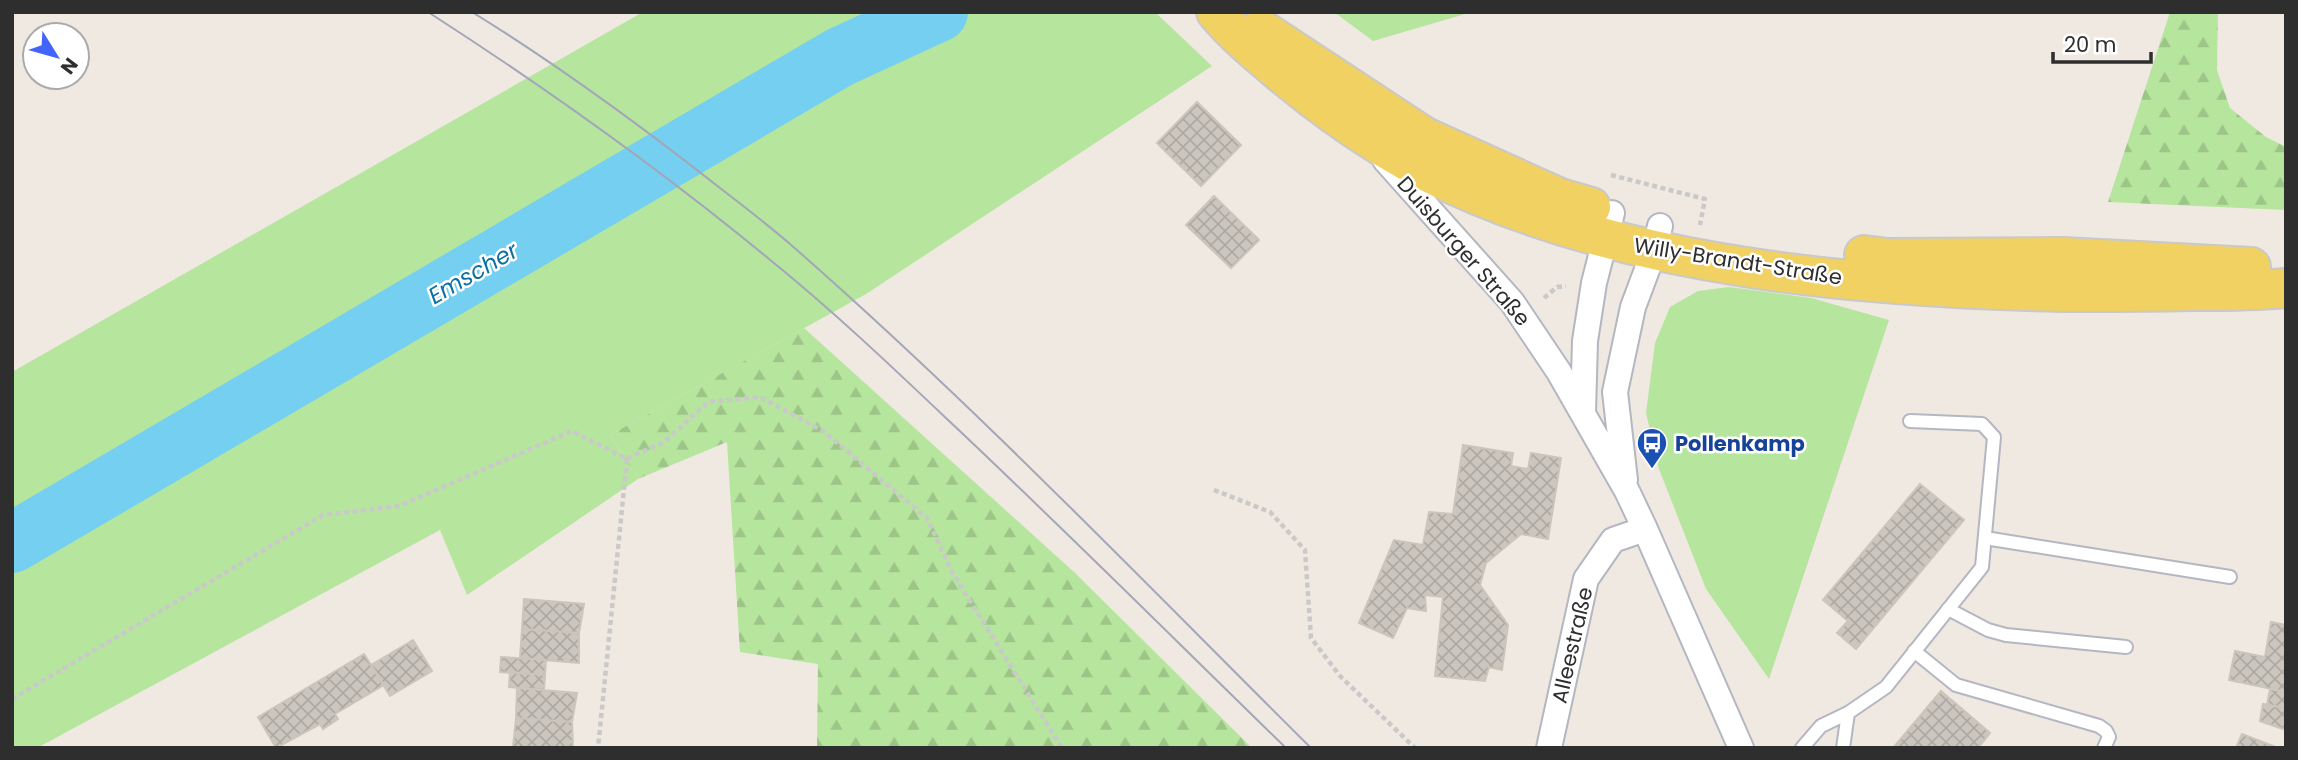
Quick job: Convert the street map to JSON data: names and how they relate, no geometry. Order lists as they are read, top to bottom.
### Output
{
  "streets": {
    "main road": ["Willy-Brandt-Straße"],
    "street": ["Duisburger Straße", "Alleestraße"]
  },
  "crossings": [
    ["Duisburger Straße", "Willy-Brandt-Straße"],
    ["Duisburger Straße", "Alleestraße"]
  ],
  "water": ["Emscher"],
  "places": {
    "bus stop": ["Pollenkamp"]
  },
  "scale_bar": "20 m",
  "north": "bottom right"
}
